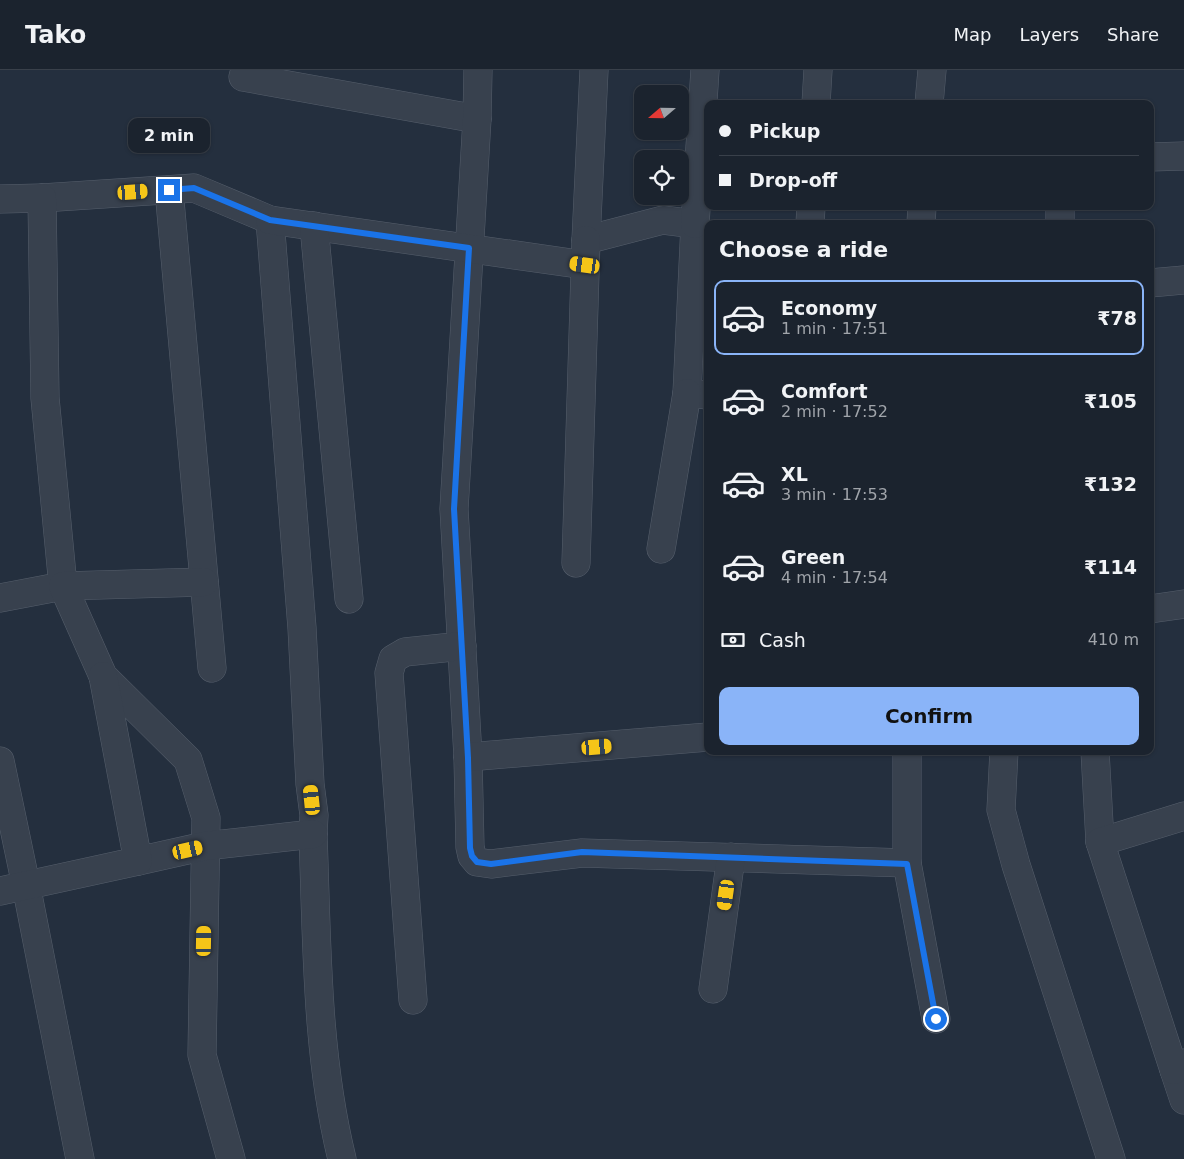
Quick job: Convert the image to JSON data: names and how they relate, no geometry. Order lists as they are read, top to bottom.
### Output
{
  "north": "left",
  "page": {
    "header": "Tako",
    "nav": ["Map", "Layers", "Share"],
    "banner": ["Pickup", "Drop-off"],
    "bubble": "2 min",
    "heading": "Choose a ride",
    "list": [
      {
        "name": "Economy",
        "note": "1 min · 17:51",
        "value": "₹78"
      },
      {
        "name": "Comfort",
        "note": "2 min · 17:52",
        "value": "₹105"
      },
      {
        "name": "XL",
        "note": "3 min · 17:53",
        "value": "₹132"
      },
      {
        "name": "Green",
        "note": "4 min · 17:54",
        "value": "₹114"
      }
    ],
    "pay": ["Cash", "410 m"],
    "buttons": "Confirm"
  }
}
